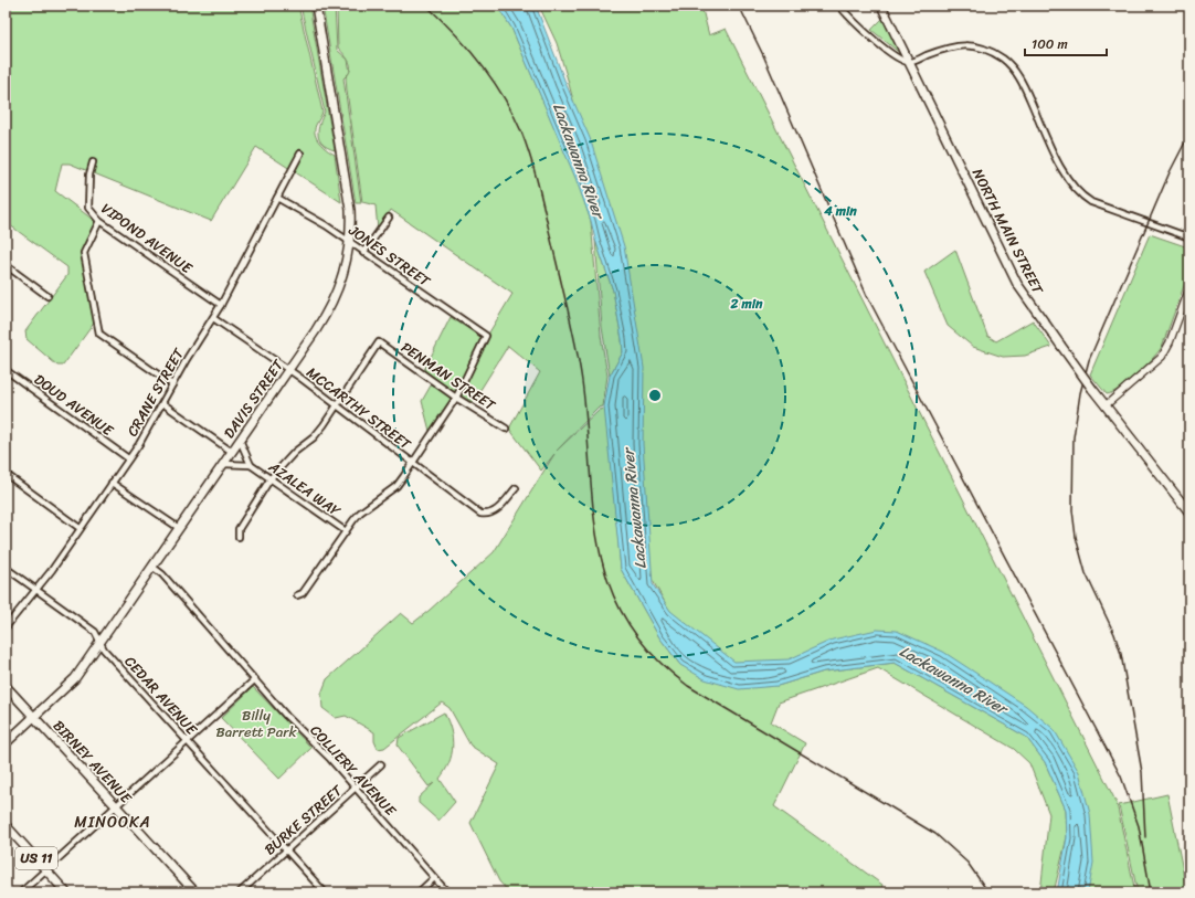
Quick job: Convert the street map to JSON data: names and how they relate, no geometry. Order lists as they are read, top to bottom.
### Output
{
  "streets": {
    "main road": [
      "NORTH MAIN STREET",
      "DAVIS STREET",
      "BIRNEY AVENUE",
      "US 11"
    ],
    "street": [
      "VIPOND AVENUE",
      "JONES STREET",
      "PENMAN STREET",
      "CRANE STREET",
      "DOUD AVENUE",
      "MCCARTHY STREET",
      "AZALEA WAY",
      "CEDAR AVENUE",
      "COLLIERY AVENUE",
      "BURKE STREET"
    ]
  },
  "crossings": [
    ["VIPOND AVENUE", "CRANE STREET"],
    ["JONES STREET", "PENMAN STREET"],
    ["JONES STREET", "CRANE STREET"],
    ["JONES STREET", "DAVIS STREET"],
    ["PENMAN STREET", "MCCARTHY STREET"],
    ["CRANE STREET", "DOUD AVENUE"],
    ["CRANE STREET", "MCCARTHY STREET"],
    ["CRANE STREET", "CEDAR AVENUE"],
    ["DAVIS STREET", "MCCARTHY STREET"],
    ["DAVIS STREET", "AZALEA WAY"],
    ["DAVIS STREET", "CEDAR AVENUE"],
    ["DAVIS STREET", "BIRNEY AVENUE"],
    ["DAVIS STREET", "COLLIERY AVENUE"],
    ["CEDAR AVENUE", "BURKE STREET"],
    ["COLLIERY AVENUE", "BURKE STREET"]
  ],
  "districts": ["MINOOKA"],
  "water": ["Lackawanna River"],
  "parks": ["Billy Barrett Park"],
  "scale_bar": "100 m",
  "rings": ["4 min", "2 min"]
}
